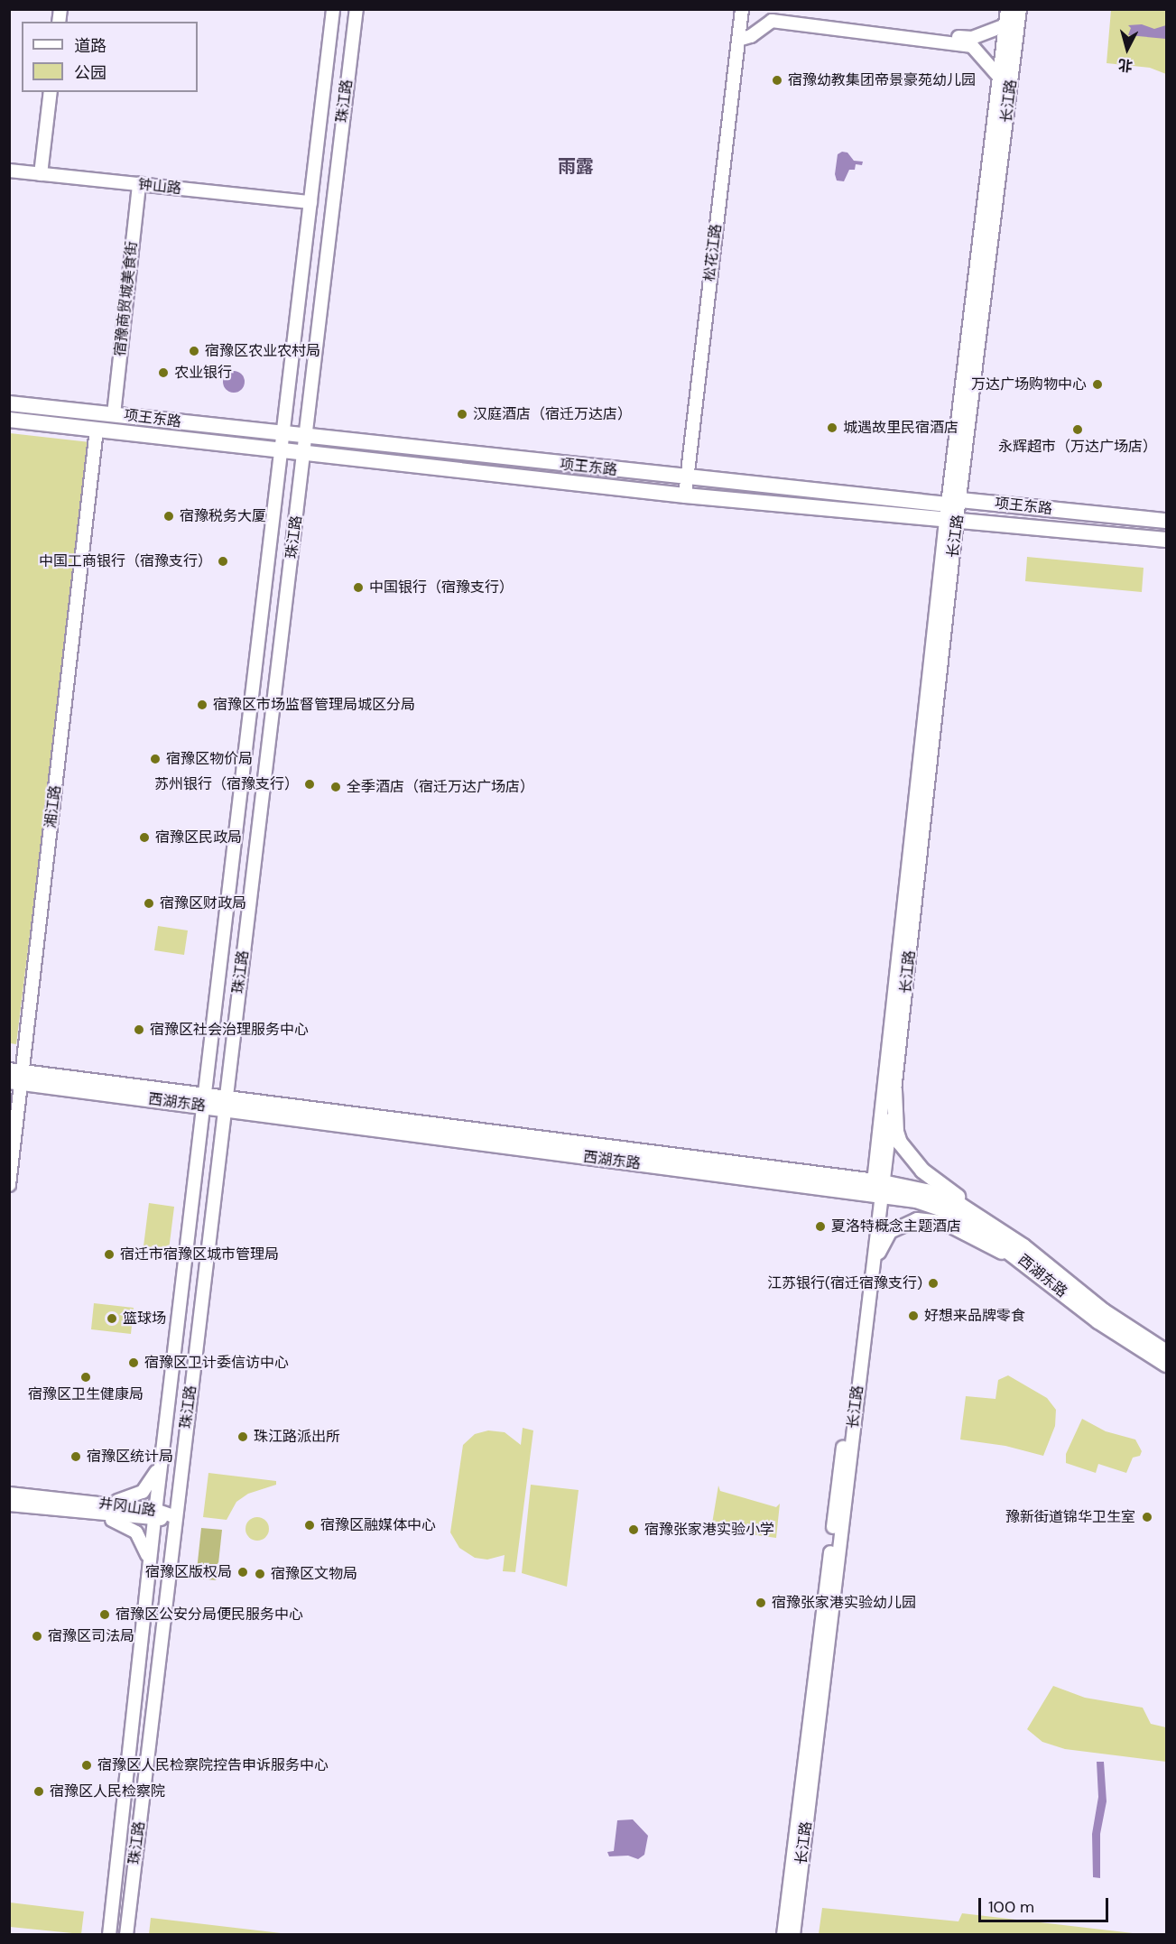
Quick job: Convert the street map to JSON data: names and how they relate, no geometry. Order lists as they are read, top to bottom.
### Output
{
  "streets": {
    "main road": ["项王东路", "西湖东路"],
    "street": [
      "珠江路",
      "长江路",
      "钟山路",
      "松花江路",
      "宿豫商贸城美食街",
      "湘江路",
      "井冈山路"
    ]
  },
  "crossings": [
    ["珠江路", "钟山路"],
    ["珠江路", "项王东路"],
    ["珠江路", "西湖东路"],
    ["珠江路", "井冈山路"],
    ["长江路", "项王东路"],
    ["长江路", "西湖东路"],
    ["钟山路", "宿豫商贸城美食街"],
    ["松花江路", "项王东路"],
    ["宿豫商贸城美食街", "项王东路"],
    ["项王东路", "湘江路"],
    ["湘江路", "西湖东路"]
  ],
  "districts": ["雨露"],
  "places": [
    "宿豫幼教集团帝景豪苑幼儿园",
    "宿豫区农业农村局",
    "农业银行",
    "万达广场购物中心",
    "汉庭酒店（宿迁万达店）",
    "城遇故里民宿酒店",
    "永辉超市（万达广场店）",
    "宿豫税务大厦",
    "中国工商银行（宿豫支行）",
    "中国银行（宿豫支行）",
    "宿豫区市场监督管理局城区分局",
    "宿豫区物价局",
    "苏州银行（宿豫支行）",
    "全季酒店（宿迁万达广场店）",
    "宿豫区民政局",
    "宿豫区财政局",
    "宿豫区社会治理服务中心",
    "夏洛特概念主题酒店",
    "宿迁市宿豫区城市管理局",
    "江苏银行(宿迁宿豫支行)",
    "好想来品牌零食",
    "篮球场",
    "宿豫区卫计委信访中心",
    "宿豫区卫生健康局",
    "珠江路派出所",
    "宿豫区统计局",
    "豫新街道锦华卫生室",
    "宿豫区融媒体中心",
    "宿豫张家港实验小学",
    "宿豫区版权局",
    "宿豫区文物局",
    "宿豫张家港实验幼儿园",
    "宿豫区公安分局便民服务中心",
    "宿豫区司法局",
    "宿豫区人民检察院控告申诉服务中心",
    "宿豫区人民检察院"
  ],
  "legend": ["道路", "公园"],
  "scale_bar": "100 m",
  "north": "bottom"
}
